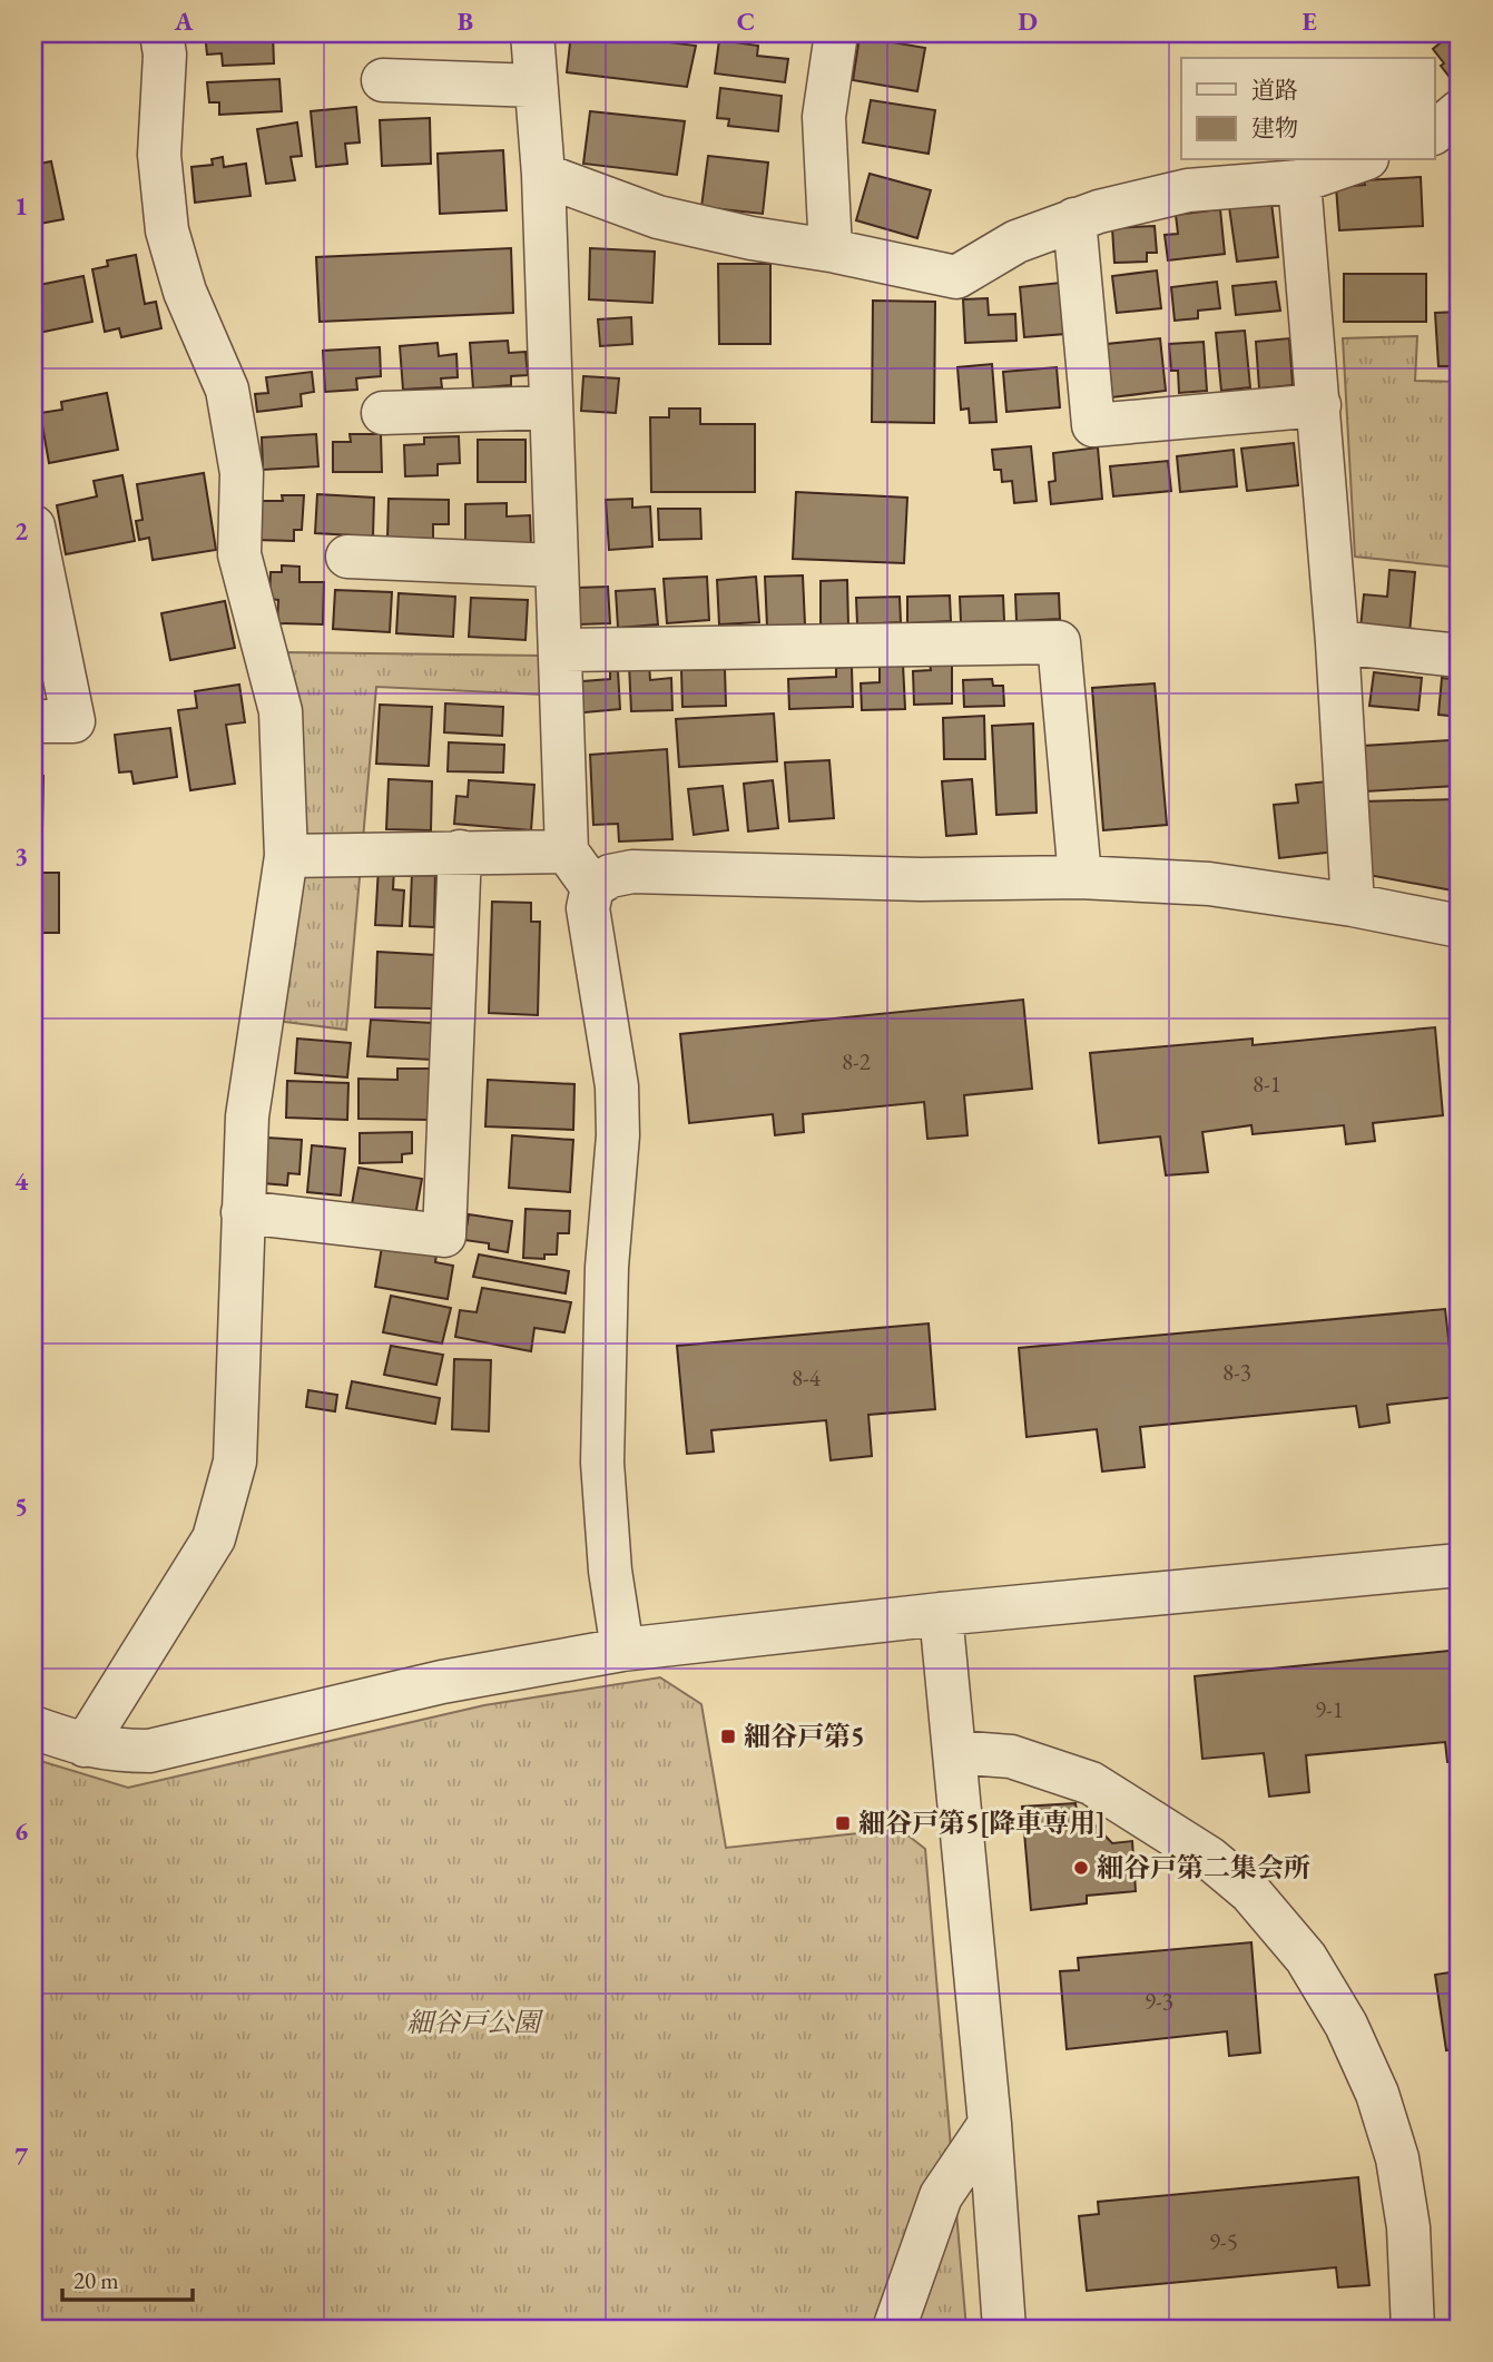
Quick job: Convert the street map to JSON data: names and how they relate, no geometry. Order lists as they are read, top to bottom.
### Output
{
  "parks": ["細谷戸公園"],
  "places": {
    "transit": ["細谷戸第5", "細谷戸第5[降車専用]"],
    "other": ["細谷戸第二集会所"]
  },
  "house_numbers": [
    "8-2",
    "8-1",
    "8-3",
    "8-4",
    "9-1",
    "9-3",
    "9-5"
  ],
  "legend": ["道路", "建物"],
  "scale_bar": "20 m",
  "grid": {
    "columns": [
      "A",
      "B",
      "C",
      "D",
      "E"
    ],
    "rows": [
      "1",
      "2",
      "3",
      "4",
      "5",
      "6",
      "7"
    ]
  }
}
